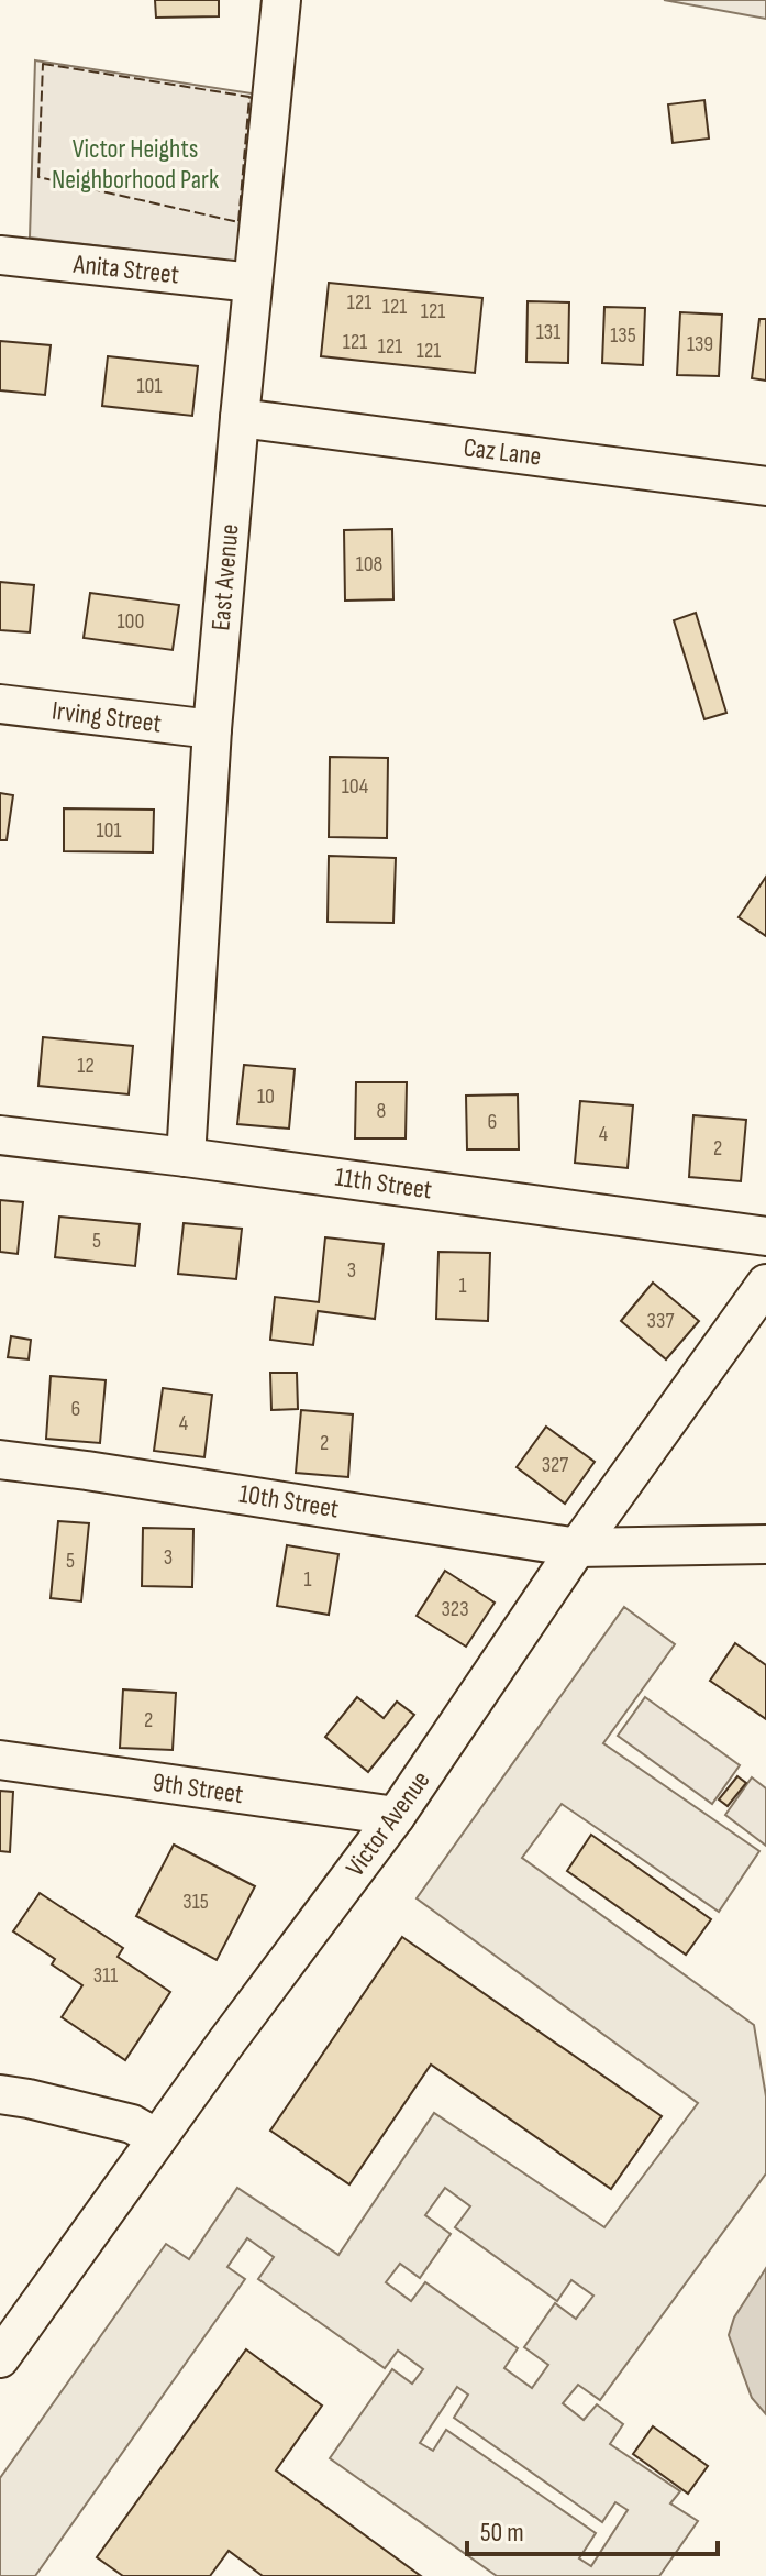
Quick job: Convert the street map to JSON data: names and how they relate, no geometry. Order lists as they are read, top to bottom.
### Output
{
  "streets": {
    "street": [
      "Anita Street",
      "Caz Lane",
      "East Avenue",
      "Irving Street",
      "11th Street",
      "10th Street",
      "9th Street",
      "Victor Avenue"
    ]
  },
  "crossings": [
    ["Anita Street", "East Avenue"],
    ["Caz Lane", "East Avenue"],
    ["East Avenue", "Irving Street"],
    ["East Avenue", "11th Street"],
    ["10th Street", "Victor Avenue"],
    ["9th Street", "Victor Avenue"]
  ],
  "parks": ["Victor Heights Neighborhood Park"],
  "house_numbers": [
    "121",
    "121",
    "121",
    "131",
    "135",
    "121",
    "139",
    "121",
    "121",
    "101",
    "108",
    "100",
    "104",
    "101",
    "12",
    "10",
    "8",
    "6",
    "4",
    "2",
    "5",
    "3",
    "1",
    "337",
    "6",
    "4",
    "2",
    "327",
    "3",
    "5",
    "1",
    "323",
    "2",
    "315",
    "311"
  ],
  "scale_bar": "50 m"
}
